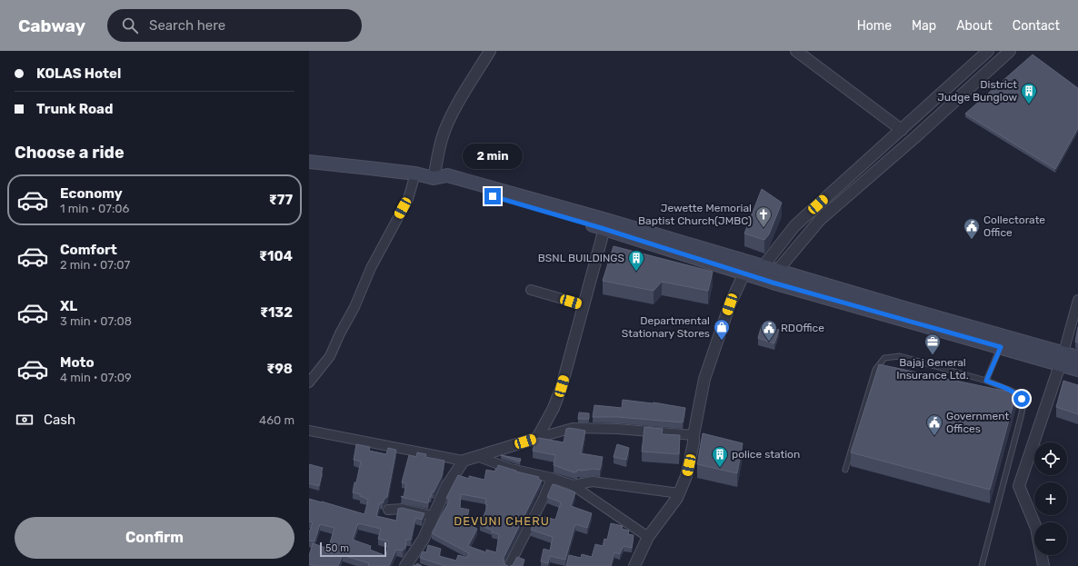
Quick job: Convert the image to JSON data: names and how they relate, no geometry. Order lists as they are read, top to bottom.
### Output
{
  "districts": ["DEVUNI CHERU"],
  "places": {
    "building": ["District Judge Bunglow", "BSNL BUILDINGS", "police station"],
    "church": ["Jewette Memorial Baptist Church(JMBC)"],
    "public building": ["Collectorate Office", "RDOffice", "Government Offices"],
    "shop": ["Departmental Stationary Stores"],
    "office": ["Bajaj General Insurance Ltd."]
  },
  "scale_bar": "50 m",
  "page": {
    "header": "Cabway",
    "search": "Search here",
    "nav": [
      "Home",
      "Map",
      "About",
      "Contact"
    ],
    "banner": ["KOLAS Hotel", "Trunk Road"],
    "heading": "Choose a ride",
    "bubble": "2 min",
    "list": [
      {
        "name": "Economy",
        "note": "1 min · 07:06",
        "value": "₹77"
      },
      {
        "name": "Comfort",
        "note": "2 min · 07:07",
        "value": "₹104"
      },
      {
        "name": "XL",
        "note": "3 min · 07:08",
        "value": "₹132"
      },
      {
        "name": "Moto",
        "note": "4 min · 07:09",
        "value": "₹98"
      }
    ],
    "pay": ["Cash", "460 m"],
    "map_buttons": ["+", "−"],
    "buttons": "Confirm",
    "scale": "50 m"
  }
}
